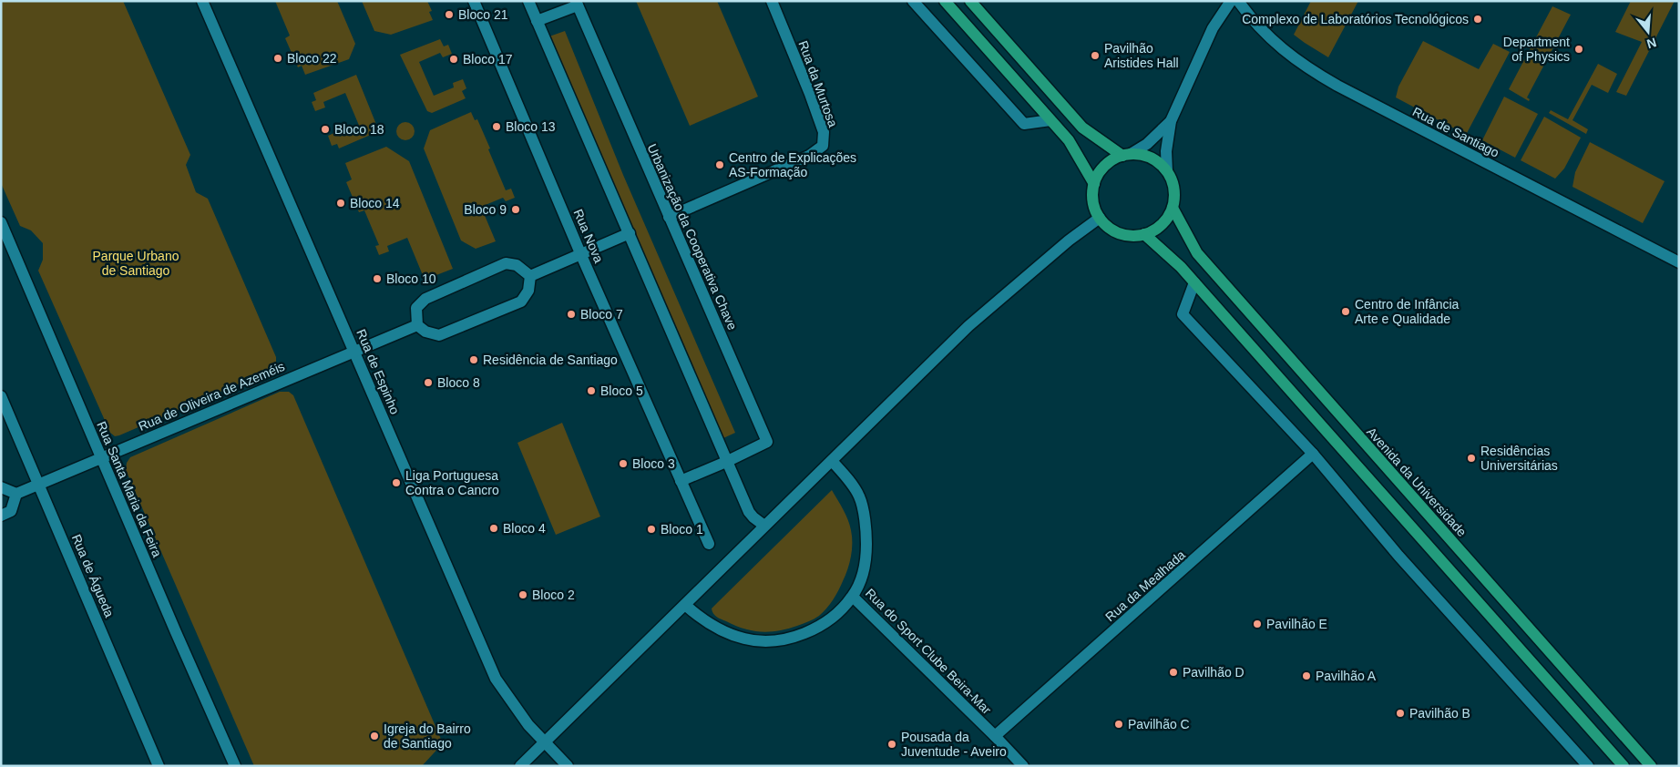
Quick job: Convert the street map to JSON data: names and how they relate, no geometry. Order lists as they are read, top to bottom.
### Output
{
  "streets": {
    "main road": ["Avenida da Universidade"],
    "street": [
      "Rua da Murtosa",
      "Rua de Santiago",
      "Rua Nova",
      "Urbanização da Cooperativa Chave",
      "Rua de Espinho",
      "Rua de Oliveira de Azeméis",
      "Rua Santa Maria da Feira",
      "Rua de Águeda",
      "Rua da Mealhada",
      "Rua do Sport Clube Beira-Mar"
    ]
  },
  "crossings": [
    ["Rua da Murtosa", "Urbanização da Cooperativa Chave"],
    ["Rua de Espinho", "Rua de Oliveira de Azeméis"],
    ["Rua de Oliveira de Azeméis", "Rua Santa Maria da Feira"],
    ["Rua de Oliveira de Azeméis", "Rua de Águeda"],
    ["Rua da Mealhada", "Rua do Sport Clube Beira-Mar"]
  ],
  "parks": ["Parque Urbano de Santiago"],
  "places": [
    "Bloco 21",
    "Complexo de Laboratórios Tecnológicos",
    "Department of Physics",
    "Pavilhão Aristides Hall",
    "Bloco 22",
    "Bloco 17",
    "Bloco 13",
    "Bloco 18",
    "Centro de Explicações AS-Formação",
    "Bloco 14",
    "Bloco 9",
    "Bloco 10",
    "Centro de Infância Arte e Qualidade",
    "Bloco 7",
    "Residência de Santiago",
    "Bloco 8",
    "Bloco 5",
    "Residências Universitárias",
    "Bloco 3",
    "Liga Portuguesa Contra o Cancro",
    "Bloco 4",
    "Bloco 1",
    "Bloco 2",
    "Pavilhão E",
    "Pavilhão D",
    "Pavilhão A",
    "Pavilhão B",
    "Pavilhão C",
    "Igreja do Bairro de Santiago",
    "Pousada da Juventude - Aveiro"
  ],
  "north": "bottom"
}
